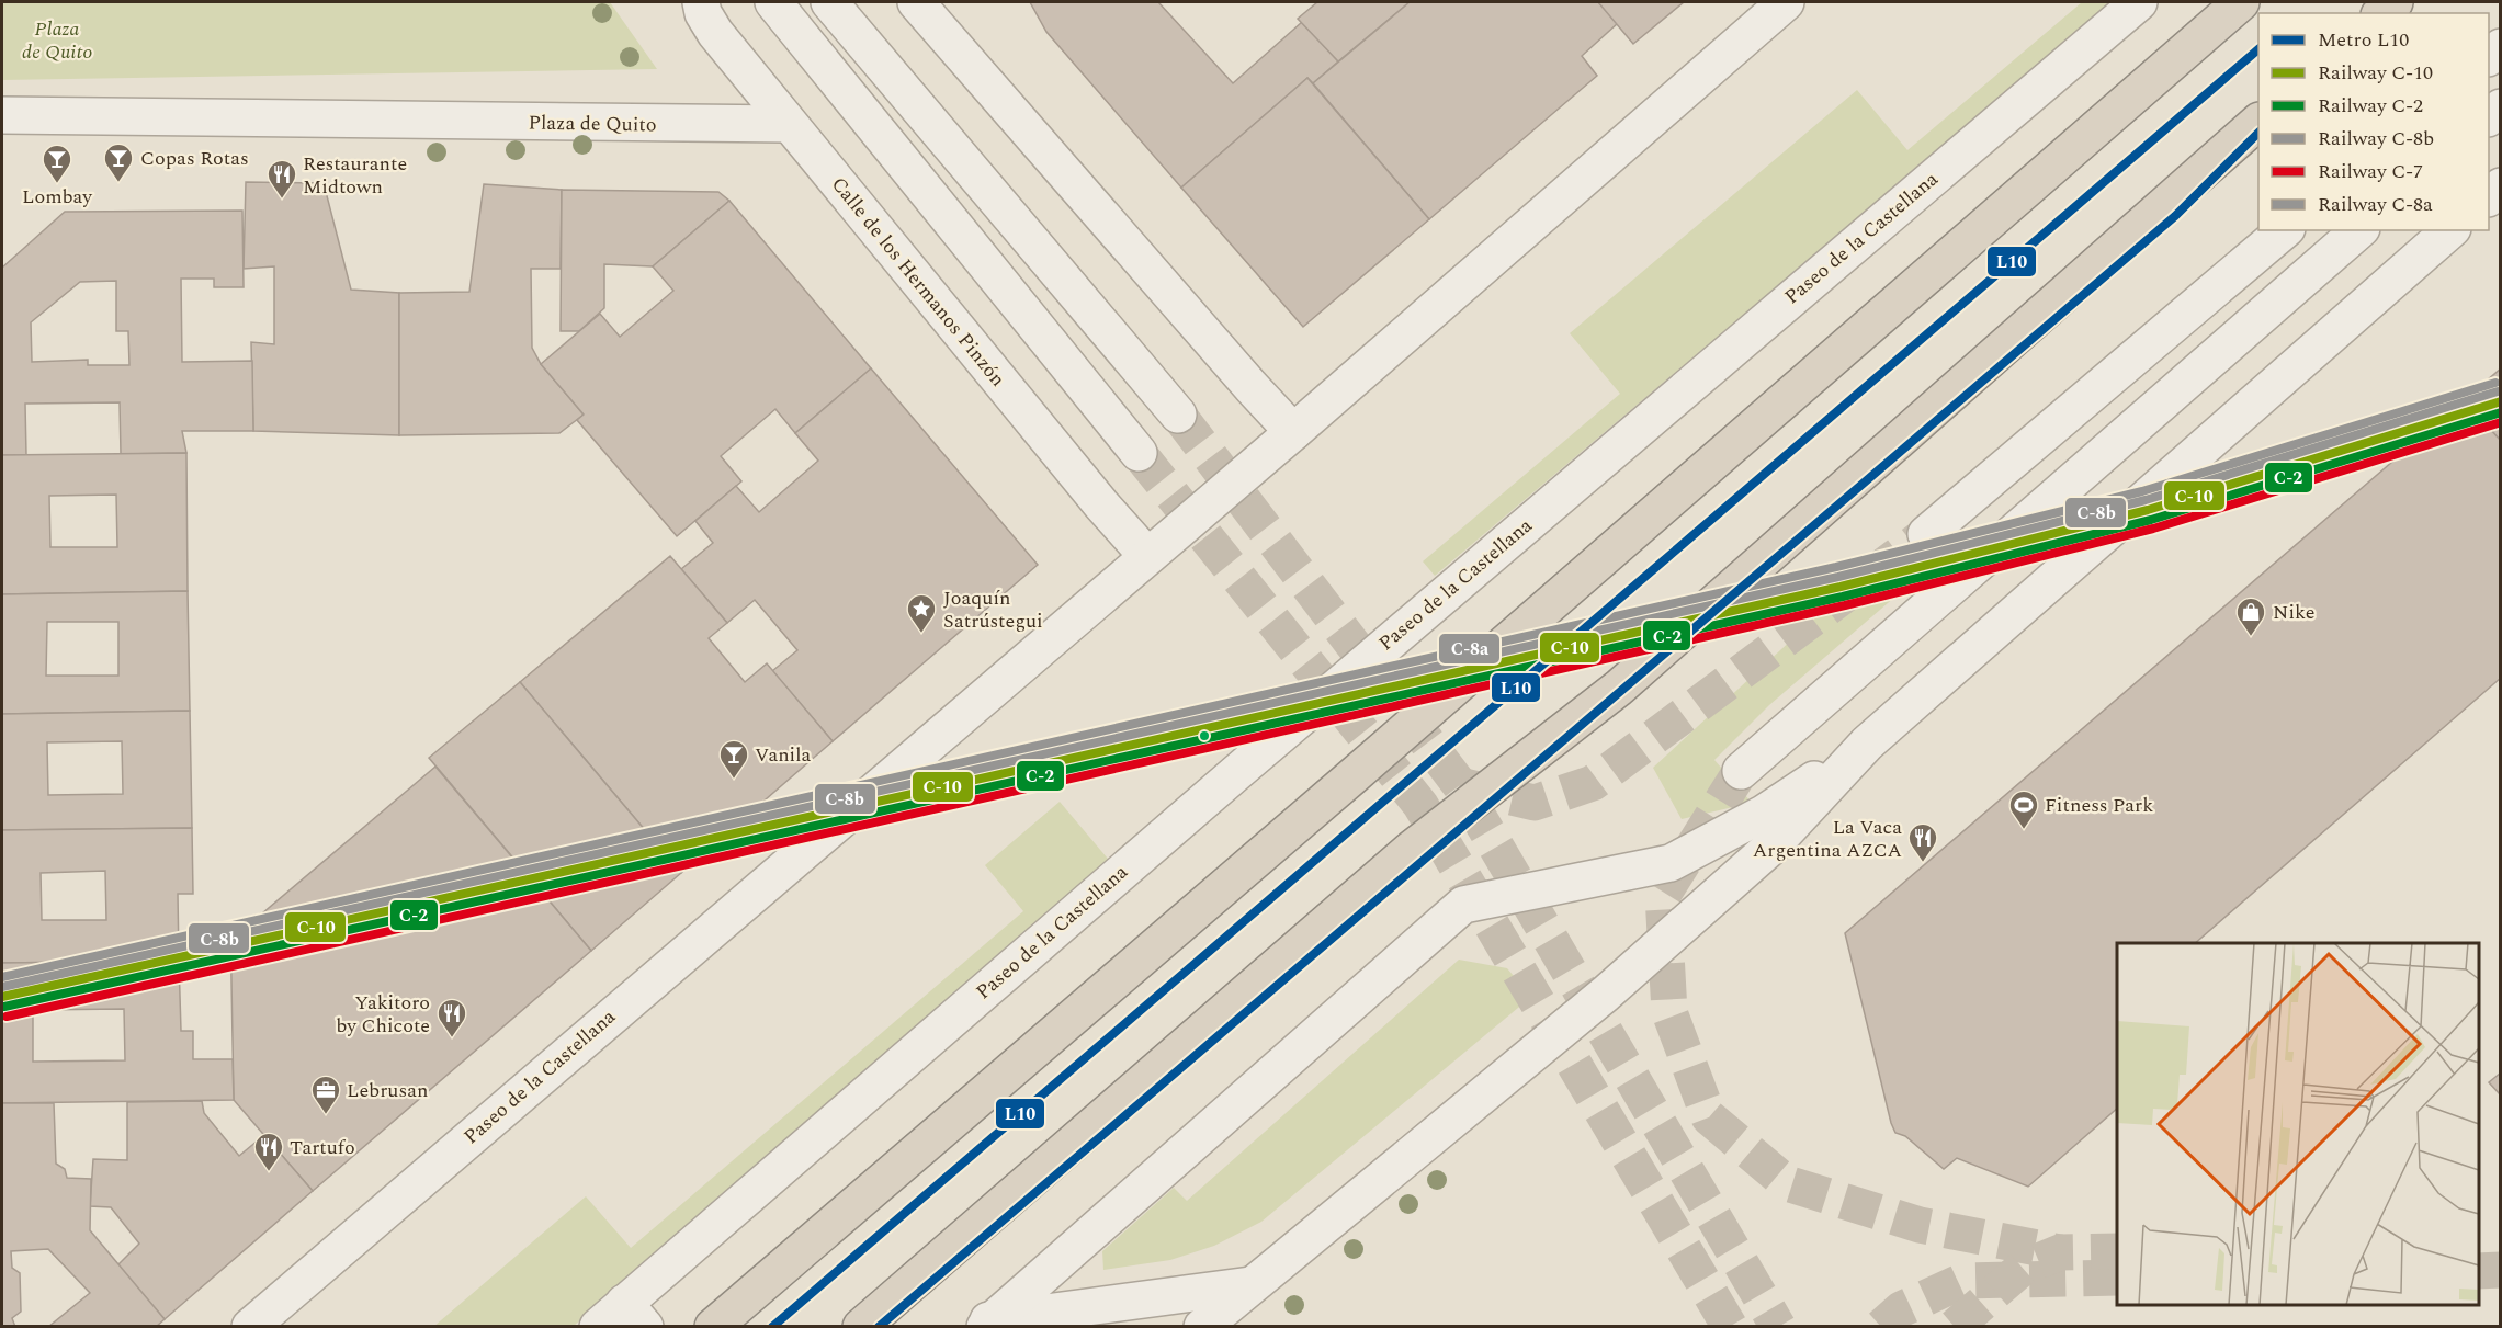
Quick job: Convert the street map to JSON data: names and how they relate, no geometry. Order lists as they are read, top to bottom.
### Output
{
  "streets": {
    "street": ["Plaza de Quito", "Paseo de la Castellana", "Calle de los Hermanos Pinzón"]
  },
  "crossings": [
    ["Plaza de Quito", "Calle de los Hermanos Pinzón"],
    ["Paseo de la Castellana", "Calle de los Hermanos Pinzón"]
  ],
  "parks": ["Plaza de Quito"],
  "places": {
    "bar": ["Copas Rotas", "Lombay", "Vanila"],
    "restaurant": [
      "Restaurante Midtown",
      "La Vaca Argentina AZCA",
      "Yakitoro by Chicote",
      "Tartufo"
    ],
    "place": ["Joaquín Satrústegui"],
    "shop": ["Nike"],
    "sports": ["Fitness Park"],
    "office": ["Lebrusan"]
  },
  "lines": [
    "metro line L10",
    "rail line C-8a",
    "rail line C-8b",
    "rail line C-10",
    "rail line C-2",
    "rail line C-7"
  ],
  "legend": [
    "Metro L10",
    "Railway C-10",
    "Railway C-2",
    "Railway C-8b",
    "Railway C-7",
    "Railway C-8a"
  ]
}
